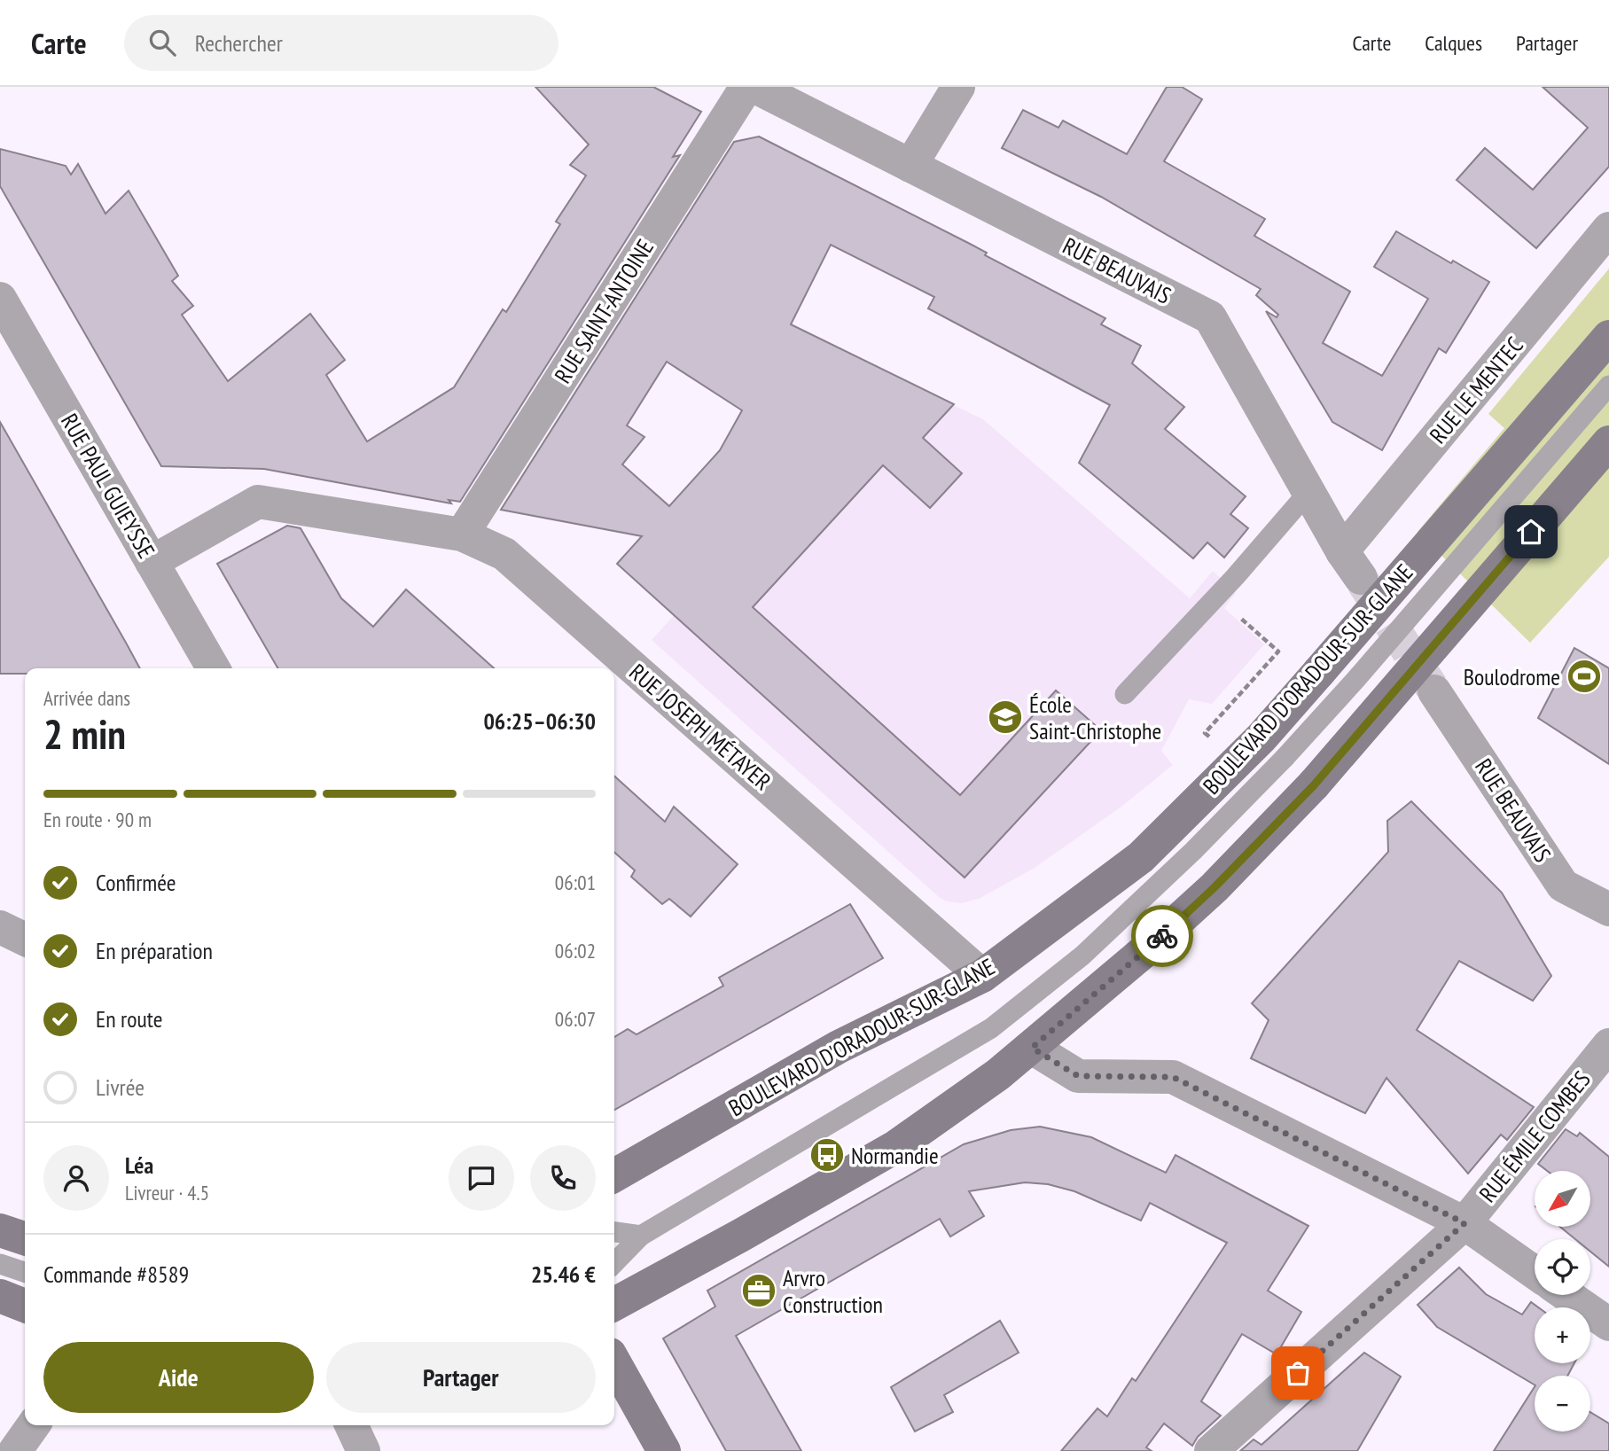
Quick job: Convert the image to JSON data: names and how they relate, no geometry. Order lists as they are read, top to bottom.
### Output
{
  "streets": {
    "main road": ["BOULEVARD D'ORADOUR-SUR-GLANE"],
    "street": [
      "RUE BEAUVAIS",
      "RUE SAINT-ANTOINE",
      "RUE LE MENTEC",
      "RUE PAUL GUIEYSSE",
      "RUE JOSEPH MÉTAYER",
      "RUE ÉMILE COMBES"
    ]
  },
  "crossings": [
    ["RUE BEAUVAIS", "RUE LE MENTEC"],
    ["RUE SAINT-ANTOINE", "RUE JOSEPH MÉTAYER"],
    ["RUE PAUL GUIEYSSE", "RUE JOSEPH MÉTAYER"],
    ["BOULEVARD D'ORADOUR-SUR-GLANE", "RUE JOSEPH MÉTAYER"]
  ],
  "places": {
    "sports": ["Boulodrome"],
    "school or university": ["École Saint-Christophe"],
    "bus stop": ["Normandie"],
    "office": ["Arvro Construction"]
  },
  "north": "bottom left",
  "page": {
    "header": "Carte",
    "search": "Rechercher",
    "nav": ["Carte", "Calques", "Partager"],
    "heading": ["2 min", "Arrivée dans", "06:25–06:30"],
    "panel": [
      "Léa",
      "Livreur · 4.5",
      "Commande #8589",
      "25.46 €"
    ],
    "bar": "En route · 90 m",
    "list": [
      ["Confirmée", "06:01"],
      ["En préparation", "06:02"],
      ["En route", "06:07"],
      "Livrée"
    ],
    "map_buttons": ["+", "−"],
    "buttons": ["Aide", "Partager"]
  }
}
